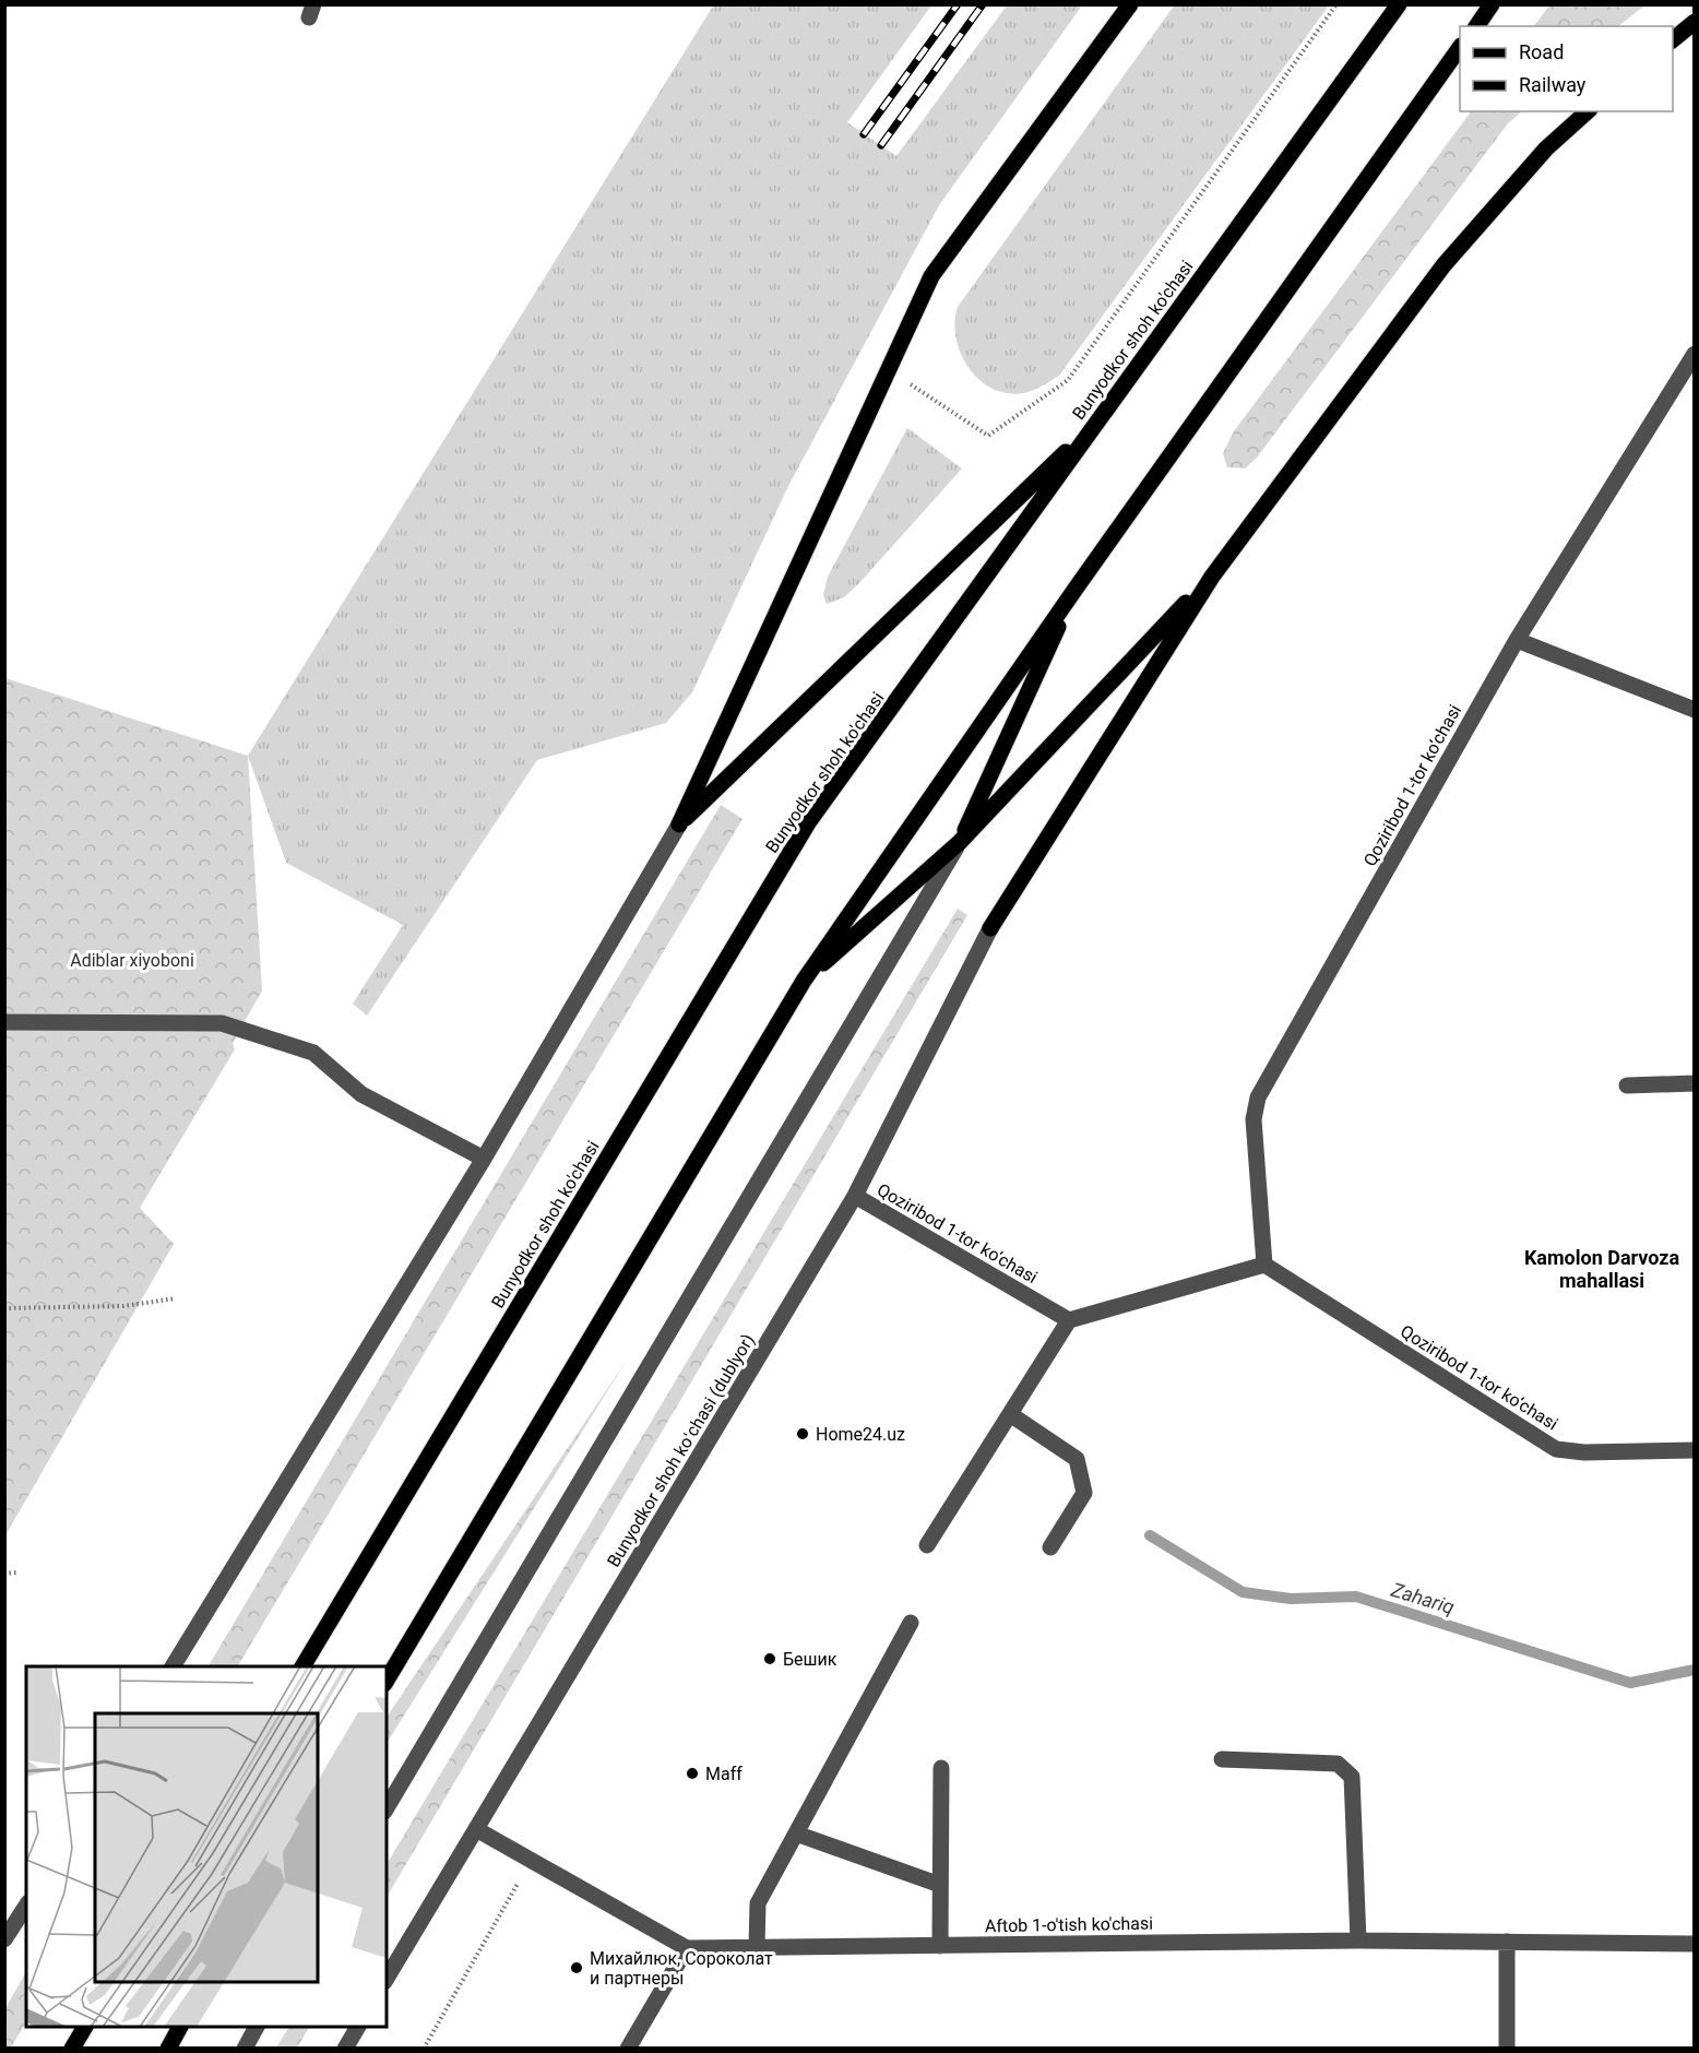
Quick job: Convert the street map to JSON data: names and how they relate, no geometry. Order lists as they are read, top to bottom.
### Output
{
  "streets": {
    "main road": ["Bunyodkor shoh ko'chasi"],
    "street": ["Qoziribod 1-tor ko‘chasi", "Bunyodkor shoh koʻchasi (dublyor)", "Aftob 1-o'tish ko'chasi"]
  },
  "crossings": [
    ["Qoziribod 1-tor ko‘chasi", "Bunyodkor shoh koʻchasi (dublyor)"],
    ["Bunyodkor shoh koʻchasi (dublyor)", "Aftob 1-o'tish ko'chasi"]
  ],
  "districts": ["Kamolon Darvoza mahallasi"],
  "water": ["Zahariq"],
  "parks": ["Adiblar xiyoboni"],
  "places": [
    "Home24.uz",
    "Бешик",
    "Maff",
    "Михайлюк, Сороколат и партнеры"
  ],
  "legend": ["Road", "Railway"]
}
